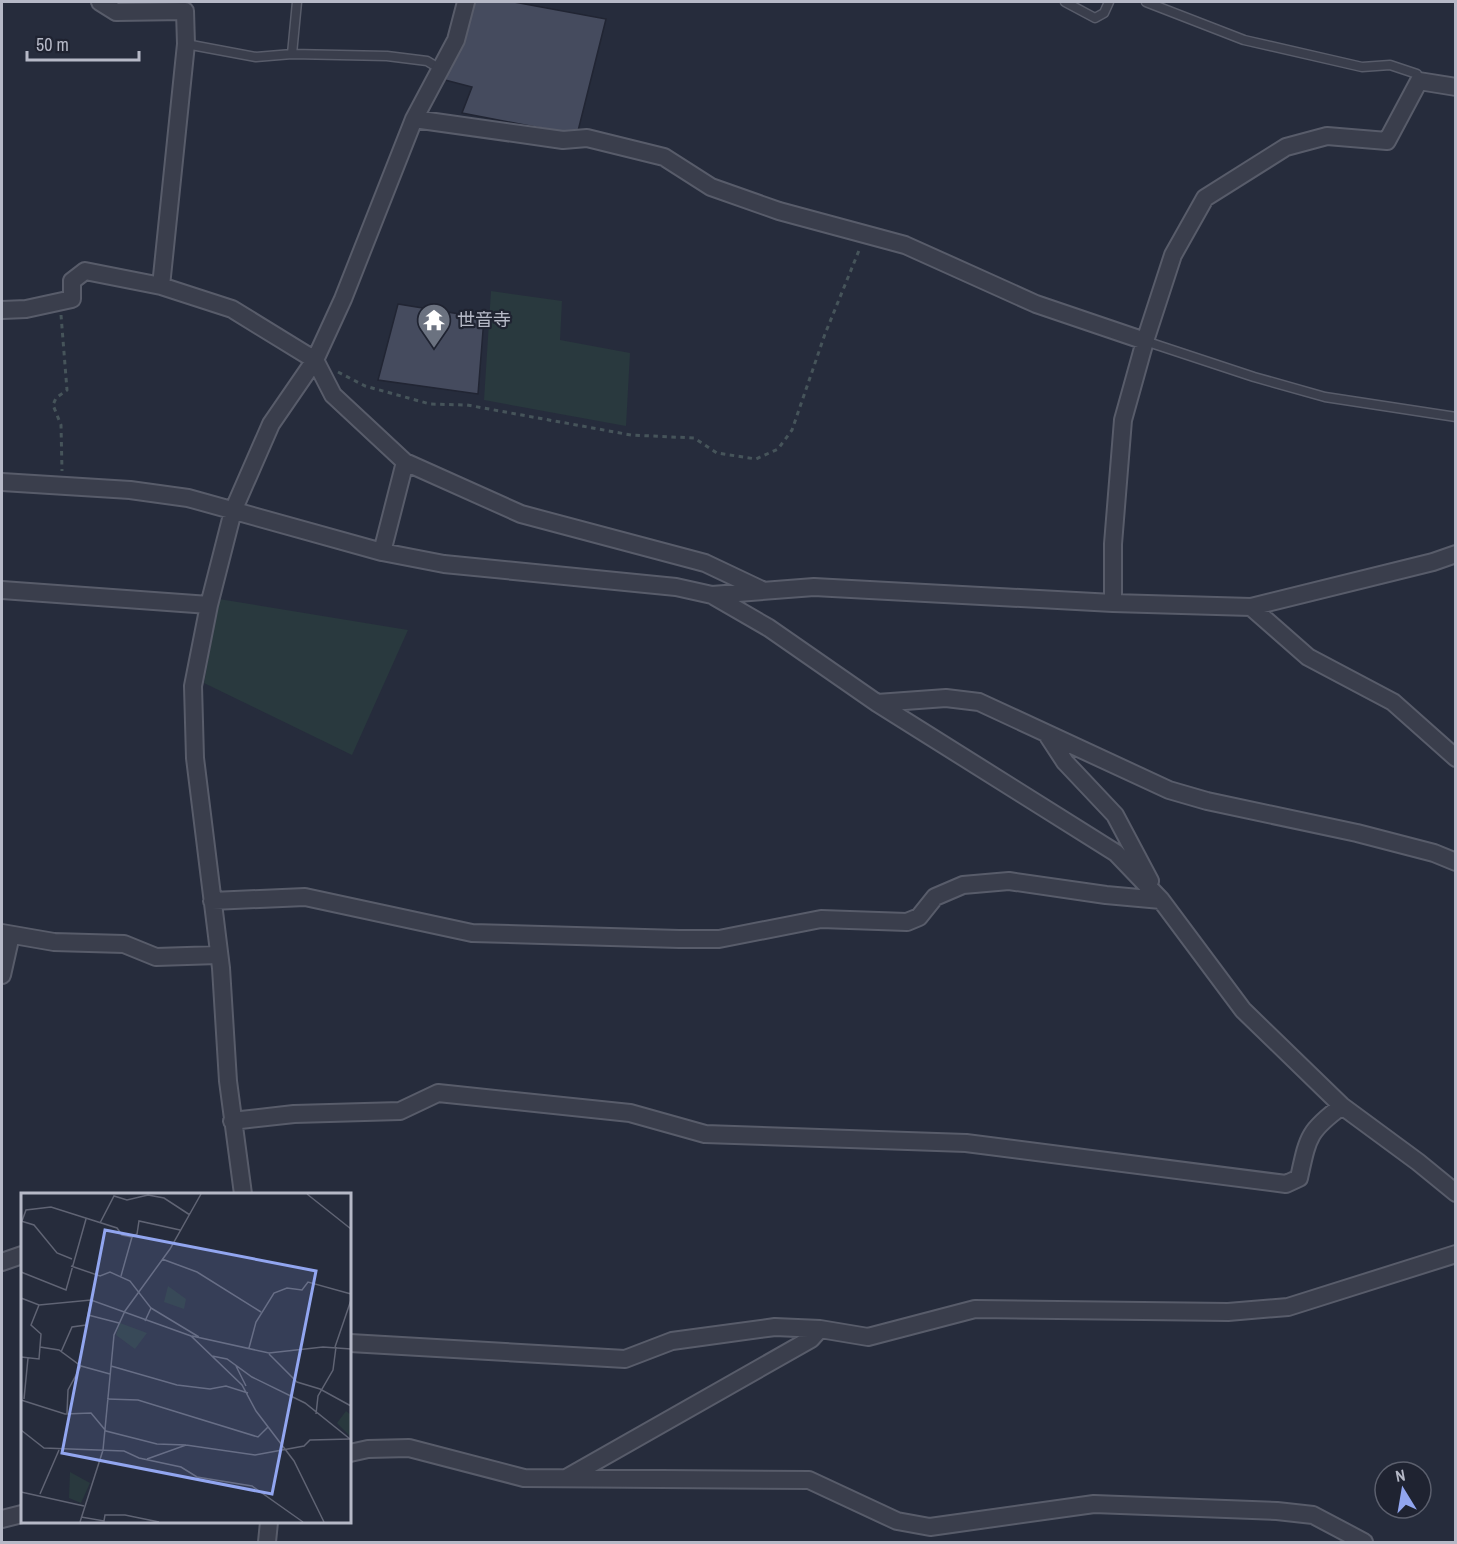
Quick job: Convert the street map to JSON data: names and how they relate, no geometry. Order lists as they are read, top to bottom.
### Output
{
  "places": {
    "temple": ["世音寺"]
  },
  "scale_bar": "50 m",
  "north": "top"
}
